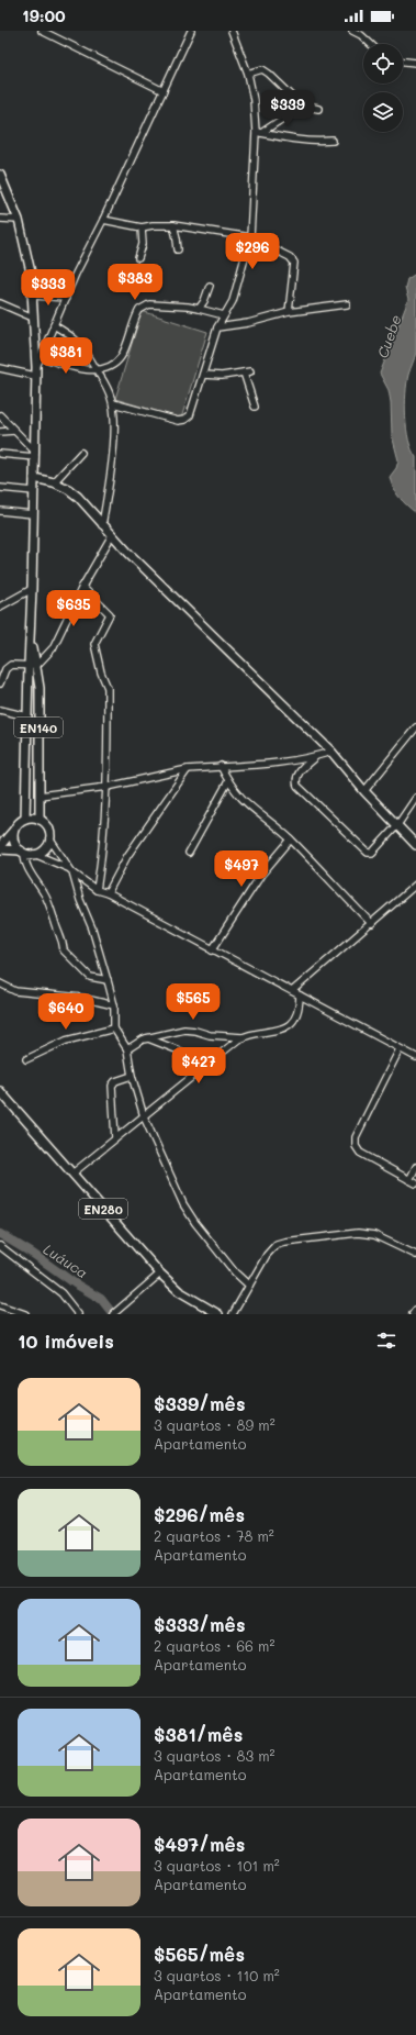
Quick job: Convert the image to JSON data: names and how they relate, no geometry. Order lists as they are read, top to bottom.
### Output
{
  "streets": {
    "main road": ["EN140", "EN280"]
  },
  "water": ["Cuebe", "Luáuca"],
  "page": {
    "status": "19:00",
    "price": [
      "$339",
      "$296",
      "$383",
      "$333",
      "$381",
      "$635",
      "$497",
      "$565",
      "$640",
      "$427"
    ],
    "heading": "10 imóveis",
    "list": [
      {
        "name": "$339/mês",
        "note": "3 quartos · 89 m² · Apartamento"
      },
      {
        "name": "$296/mês",
        "note": "2 quartos · 78 m² · Apartamento"
      },
      {
        "name": "$333/mês",
        "note": "2 quartos · 66 m² · Apartamento"
      },
      {
        "name": "$381/mês",
        "note": "3 quartos · 83 m² · Apartamento"
      },
      {
        "name": "$497/mês",
        "note": "3 quartos · 101 m² · Apartamento"
      },
      {
        "name": "$565/mês",
        "note": "3 quartos · 110 m² · Apartamento"
      }
    ]
  }
}
